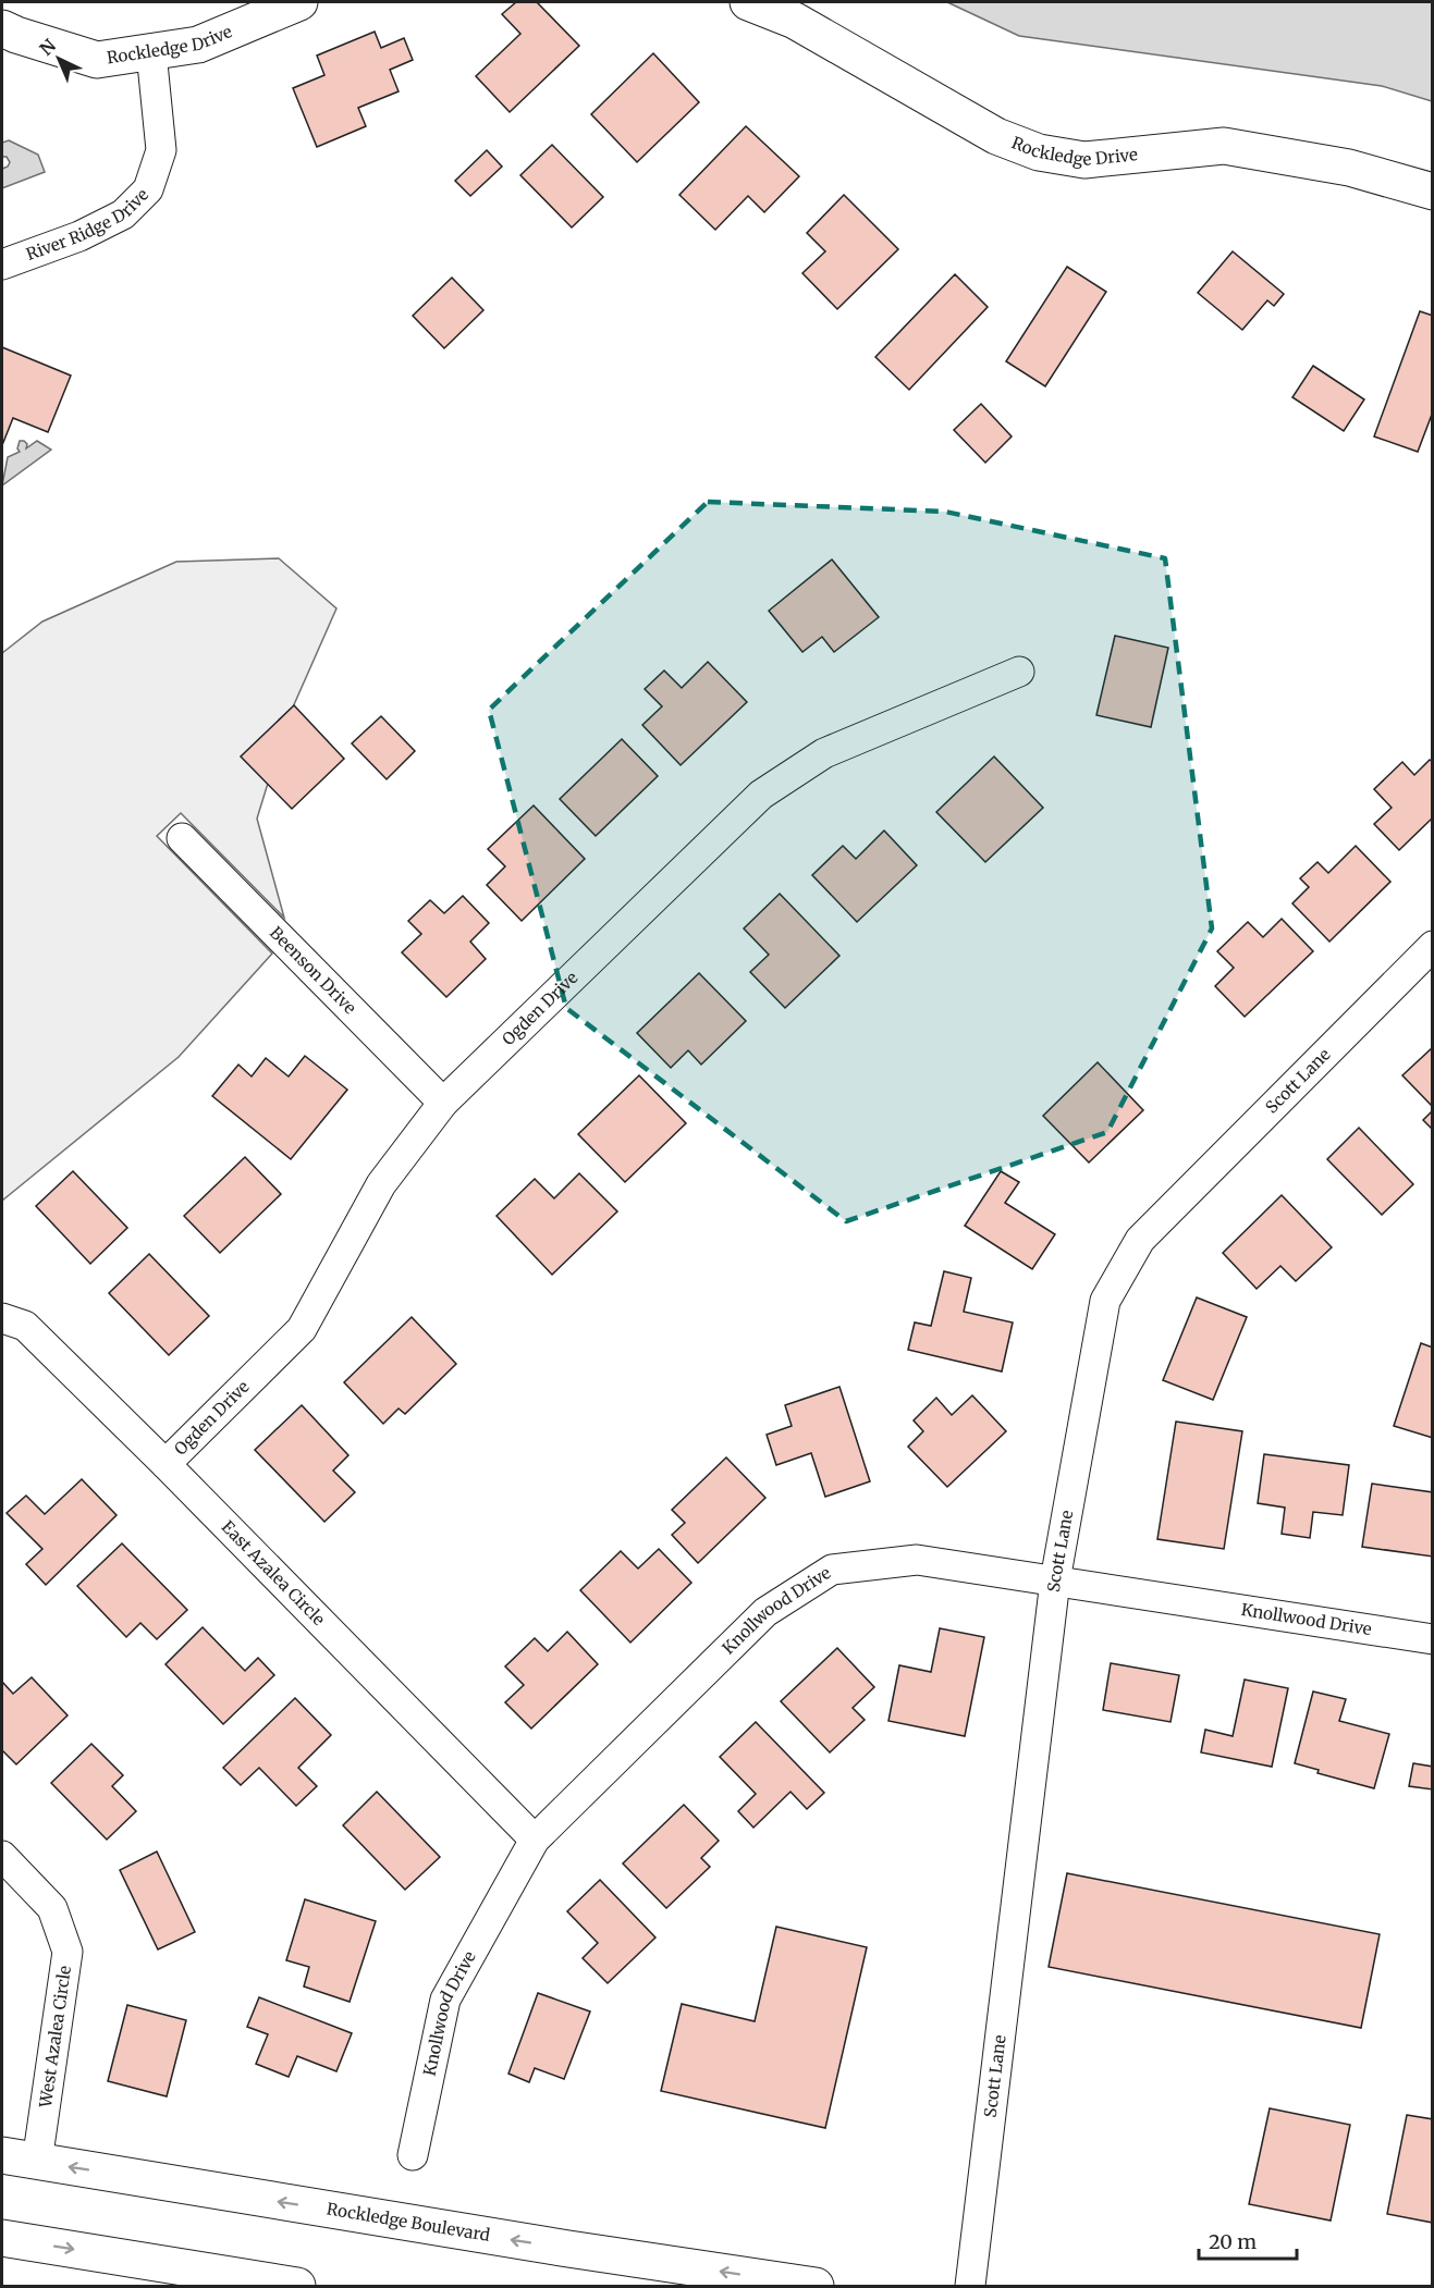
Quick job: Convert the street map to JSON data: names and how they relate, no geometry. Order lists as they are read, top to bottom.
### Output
{
  "streets": {
    "main road": ["Rockledge Drive", "Rockledge Boulevard"],
    "street": [
      "River Ridge Drive",
      "Beenson Drive",
      "Ogden Drive",
      "Scott Lane",
      "East Azalea Circle",
      "Knollwood Drive",
      "West Azalea Circle"
    ]
  },
  "crossings": [
    ["Rockledge Drive", "River Ridge Drive"],
    ["Beenson Drive", "Ogden Drive"],
    ["Ogden Drive", "East Azalea Circle"],
    ["Scott Lane", "Knollwood Drive"],
    ["East Azalea Circle", "Knollwood Drive"],
    ["West Azalea Circle", "Rockledge Boulevard"]
  ],
  "scale_bar": "20 m",
  "north": "top left"
}
